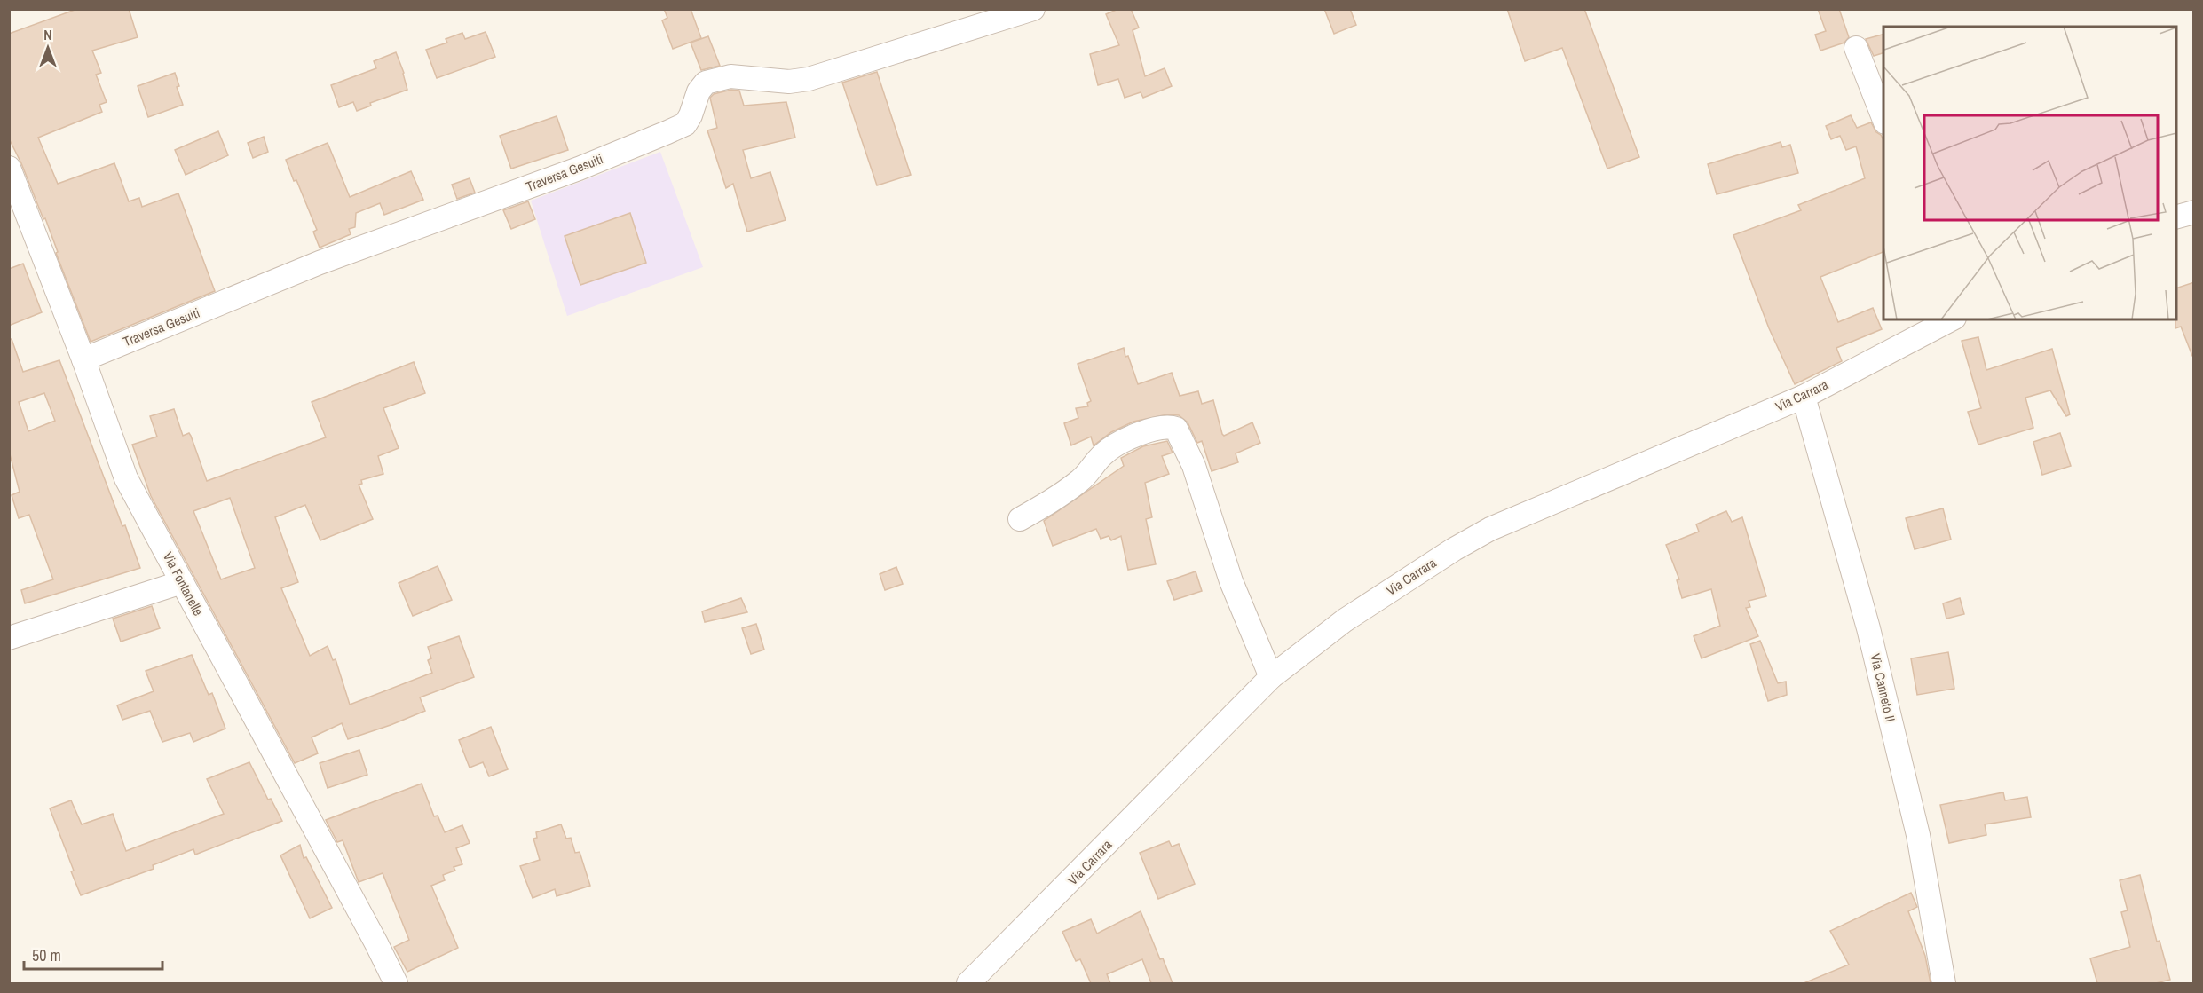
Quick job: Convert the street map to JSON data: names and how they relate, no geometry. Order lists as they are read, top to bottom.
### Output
{
  "streets": {
    "street": [
      "Traversa Gesuiti",
      "Via Carrara",
      "Via Fontanelle",
      "Via Canneto II"
    ]
  },
  "crossings": [
    ["Traversa Gesuiti", "Via Fontanelle"],
    ["Via Carrara", "Via Canneto II"]
  ],
  "scale_bar": "50 m",
  "north": "top"
}
